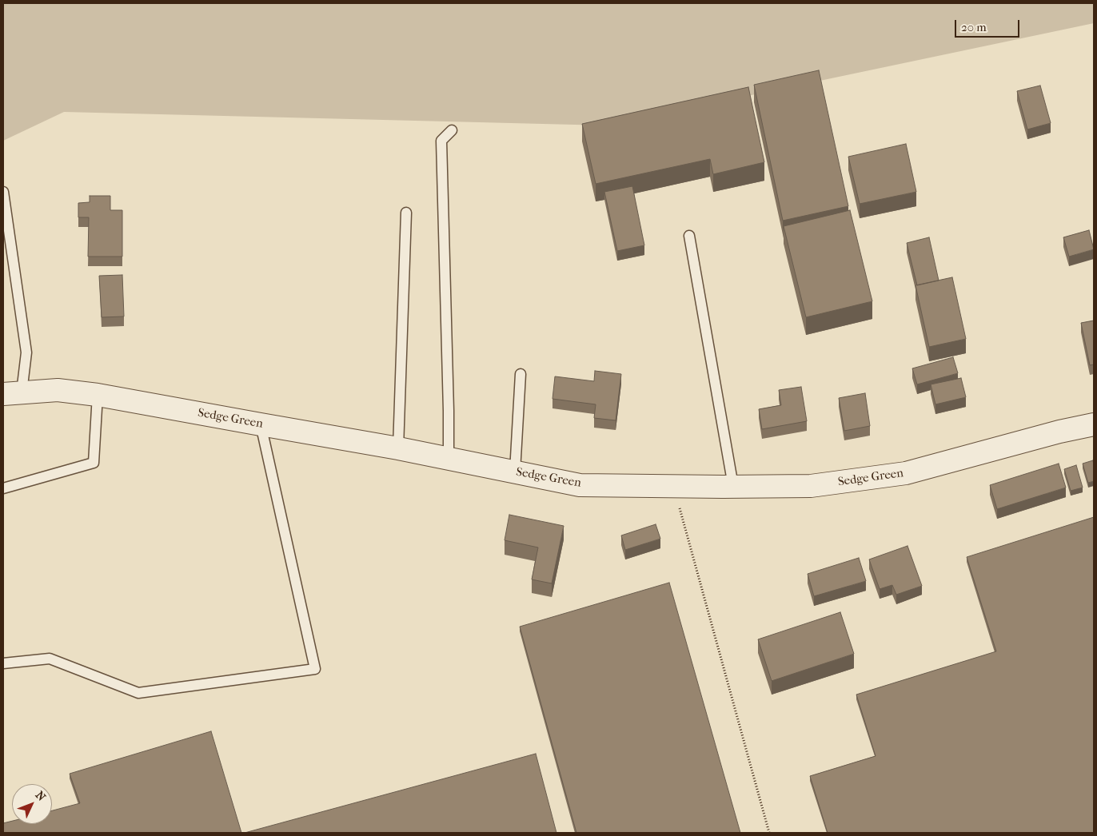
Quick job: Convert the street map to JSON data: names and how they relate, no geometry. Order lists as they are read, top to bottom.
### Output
{
  "streets": {
    "street": ["Sedge Green"]
  },
  "scale_bar": "20 m",
  "north": "top right"
}
